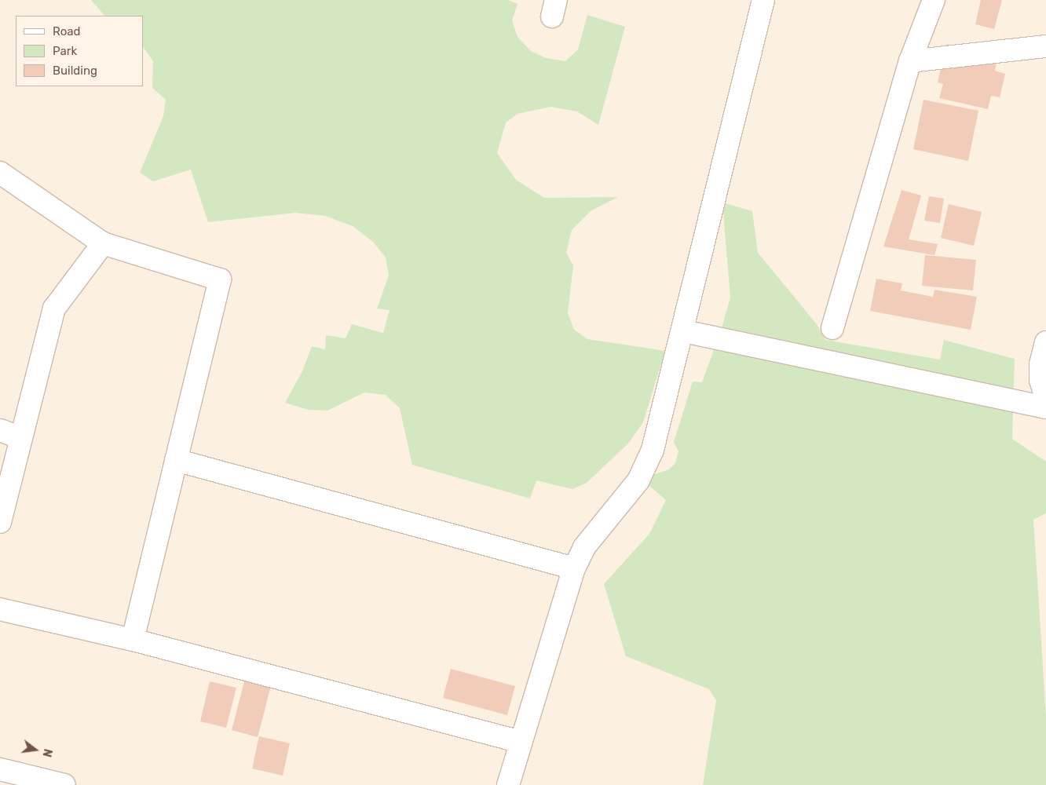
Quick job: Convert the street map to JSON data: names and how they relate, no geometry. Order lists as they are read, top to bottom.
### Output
{
  "legend": ["Road", "Park", "Building"],
  "north": "right"
}
